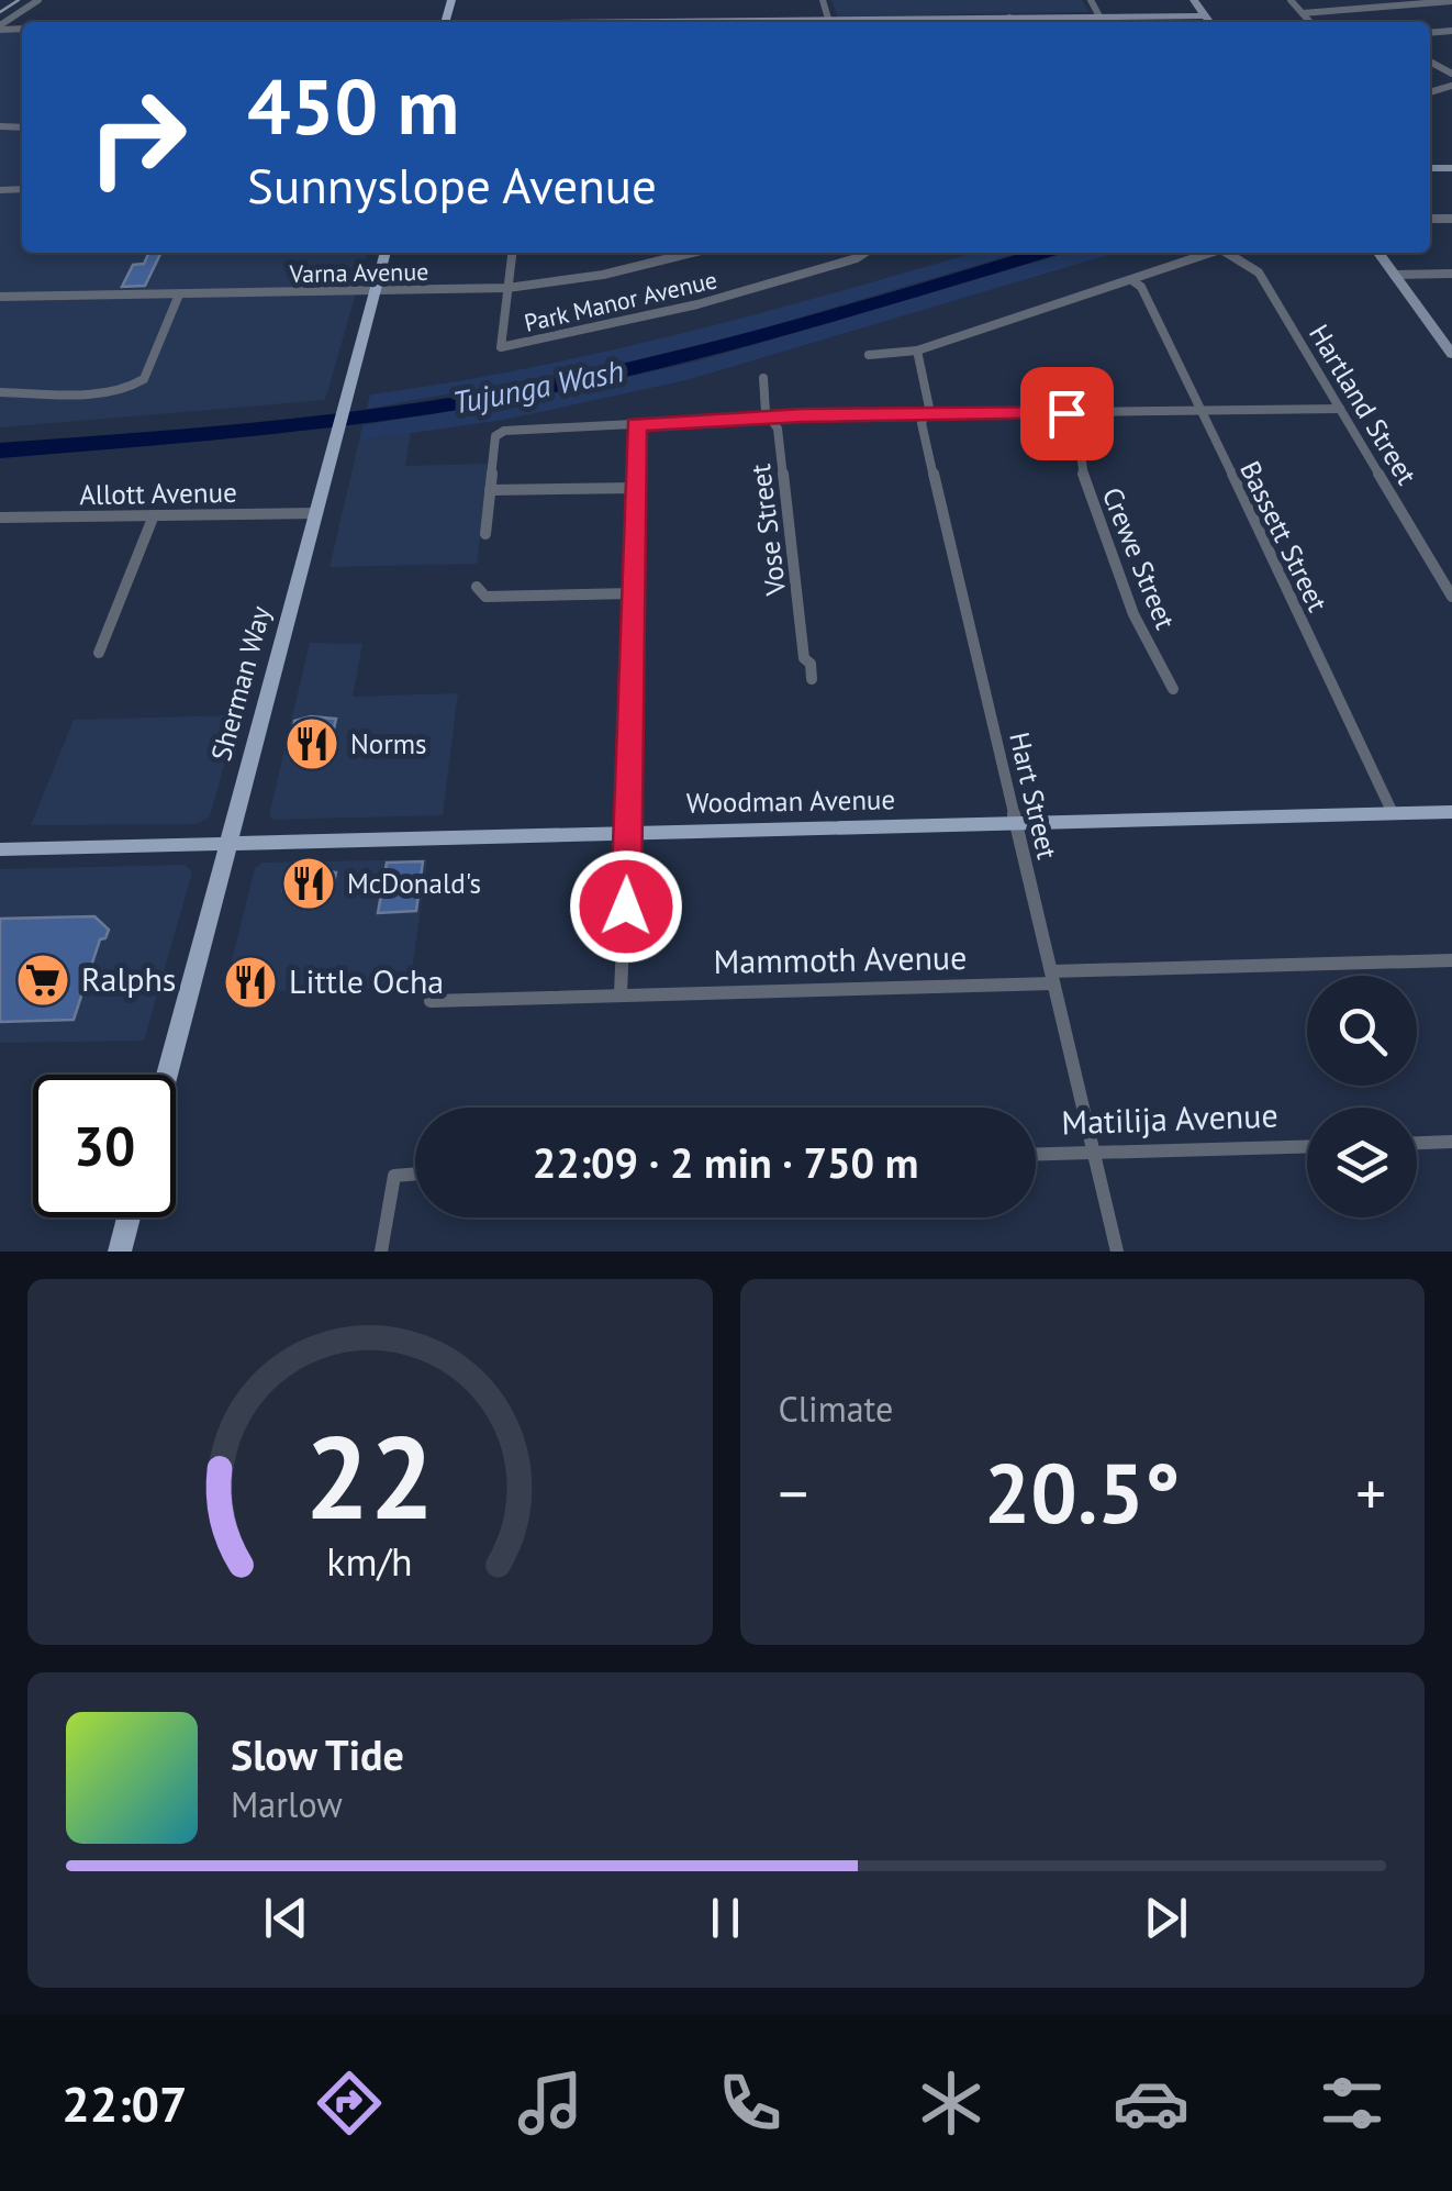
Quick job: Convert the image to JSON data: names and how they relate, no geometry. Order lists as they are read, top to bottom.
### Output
{
  "streets": {
    "main road": ["Sherman Way", "Woodman Avenue"],
    "street": [
      "Varna Avenue",
      "Park Manor Avenue",
      "Hartland Street",
      "Allott Avenue",
      "Vose Street",
      "Bassett Street",
      "Crewe Street",
      "Hart Street",
      "Mammoth Avenue",
      "Matilija Avenue"
    ]
  },
  "crossings": [
    ["Varna Avenue", "Park Manor Avenue"],
    ["Varna Avenue", "Sherman Way"],
    ["Allott Avenue", "Sherman Way"],
    ["Bassett Street", "Woodman Avenue"],
    ["Sherman Way", "Woodman Avenue"],
    ["Hart Street", "Woodman Avenue"],
    ["Hart Street", "Mammoth Avenue"],
    ["Hart Street", "Matilija Avenue"]
  ],
  "water": ["Tujunga Wash"],
  "places": {
    "restaurant": ["Norms", "McDonald's", "Little Ocha"],
    "supermarket": ["Ralphs"]
  },
  "page": {
    "turn": ["450 m", "Sunnyslope Avenue"],
    "limit": "30",
    "trip": "22:09 · 2 min · 750 m",
    "tile": "Climate",
    "heat": ["−", "20.5°", "+"],
    "song": ["Slow Tide", "Marlow"],
    "tabs": "22:07",
    "gauge": ["22", "km/h"]
  }
}
